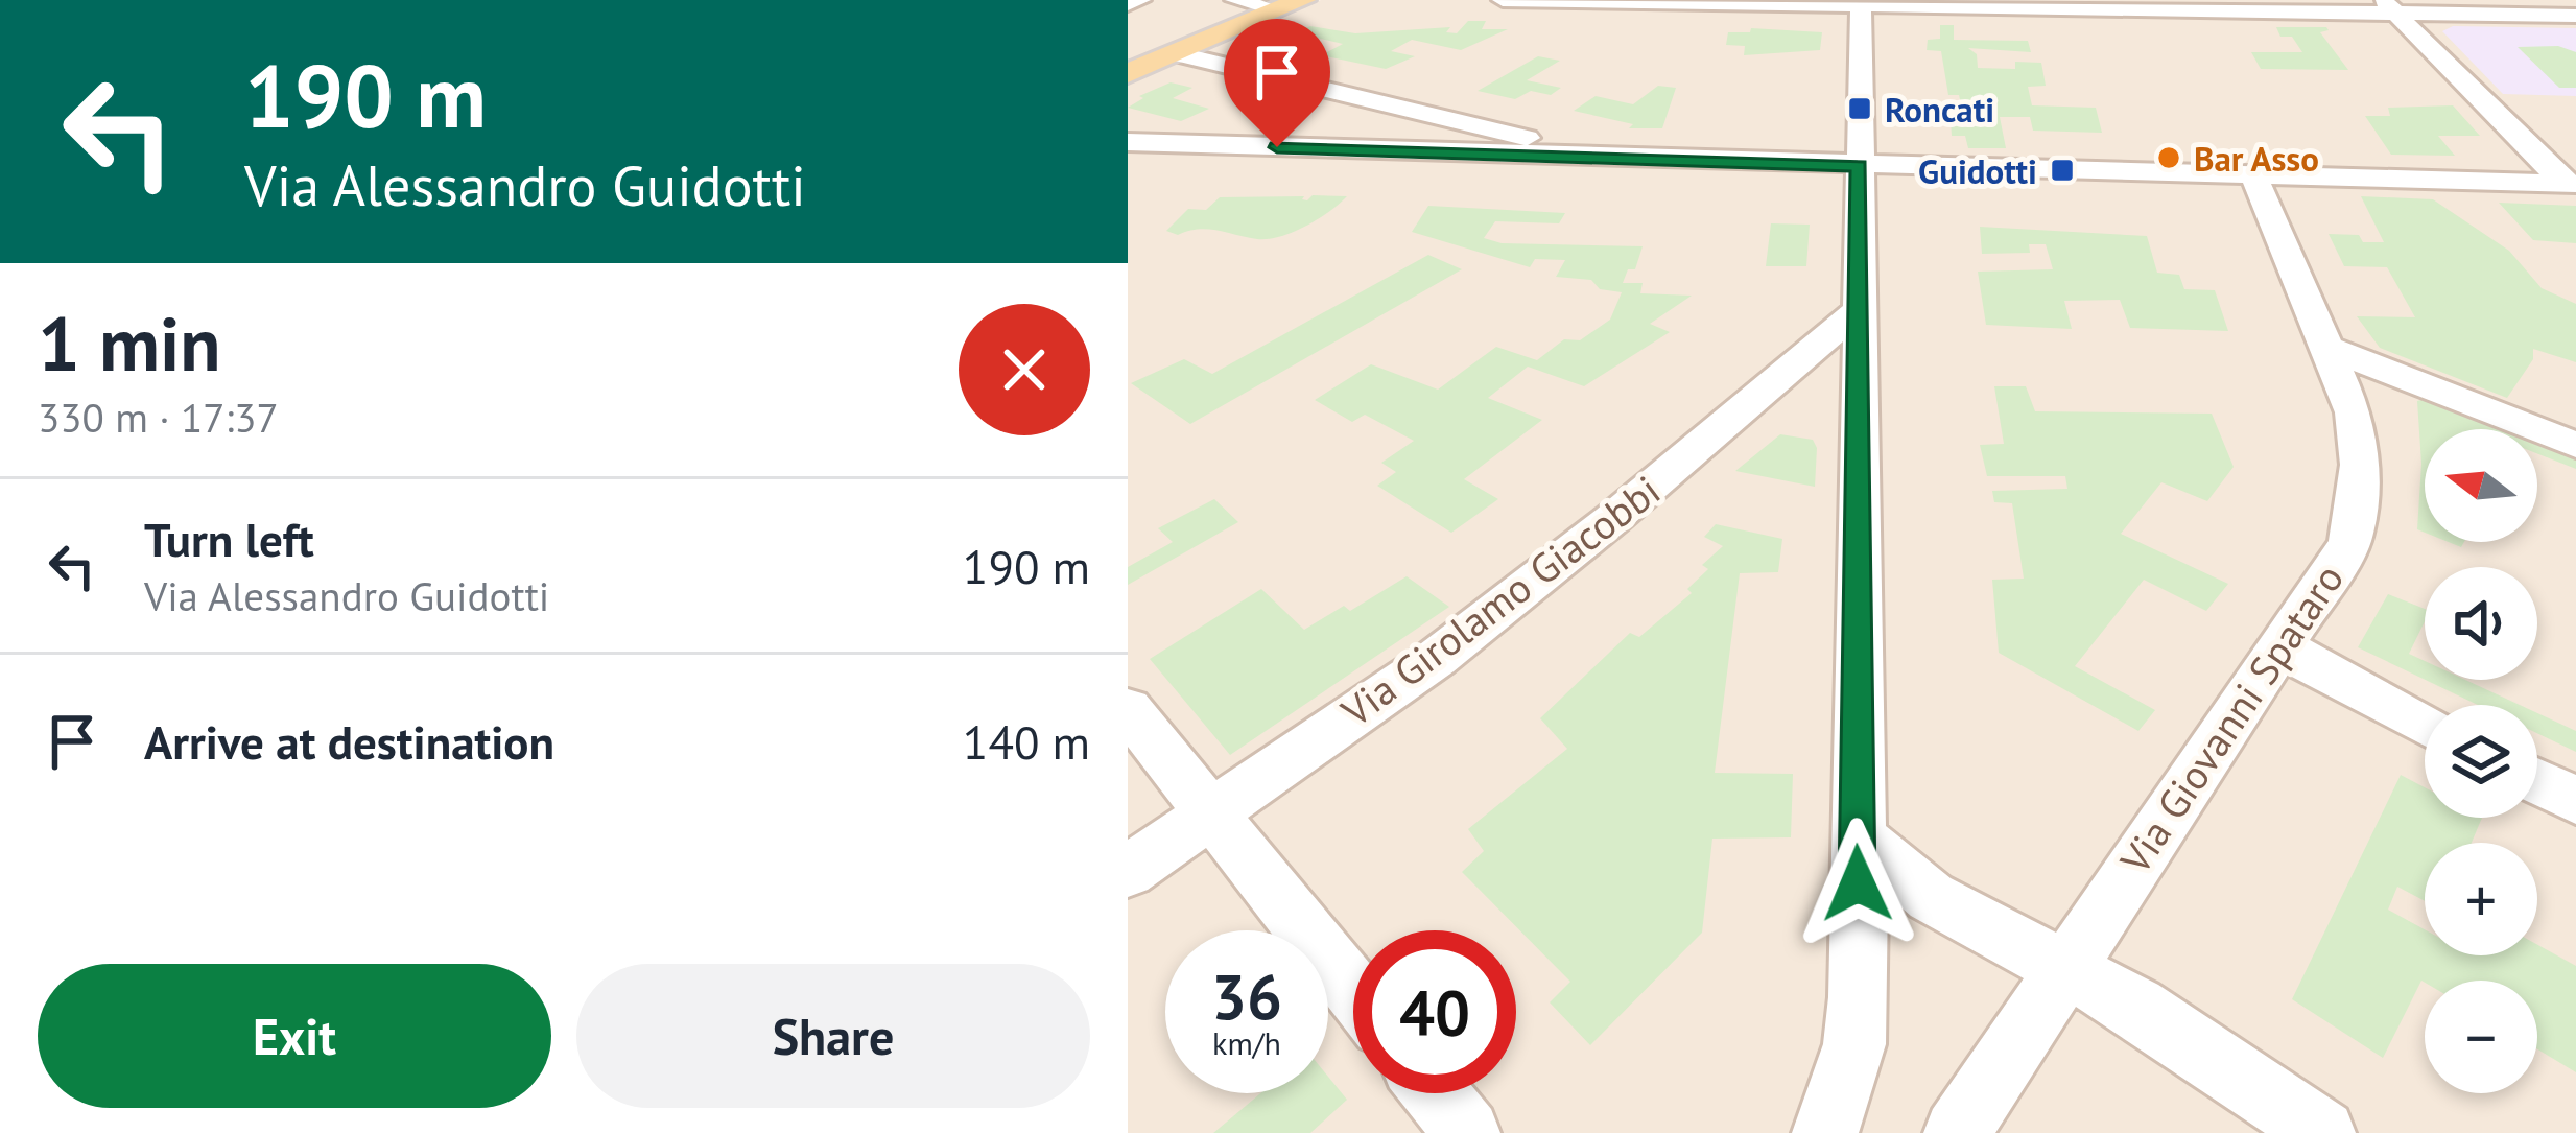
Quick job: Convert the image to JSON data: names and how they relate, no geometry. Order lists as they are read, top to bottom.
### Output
{
  "streets": {
    "street": ["Via Girolamo Giacobbi", "Via Giovanni Spataro"]
  },
  "places": {
    "transit": ["Roncati", "Guidotti"],
    "other": ["Bar Asso"]
  },
  "north": "left",
  "page": {
    "turn": ["190 m", "Via Alessandro Guidotti"],
    "heading": ["1 min", "330 m · 17:37"],
    "map_buttons": ["+", "−"],
    "list": [
      {
        "name": "Turn left",
        "note": "Via Alessandro Guidotti",
        "value": "190 m"
      },
      {
        "name": "Arrive at destination",
        "value": "140 m"
      }
    ],
    "speed": "36 km/h",
    "limit": "40",
    "buttons": ["Exit", "Share"]
  }
}
